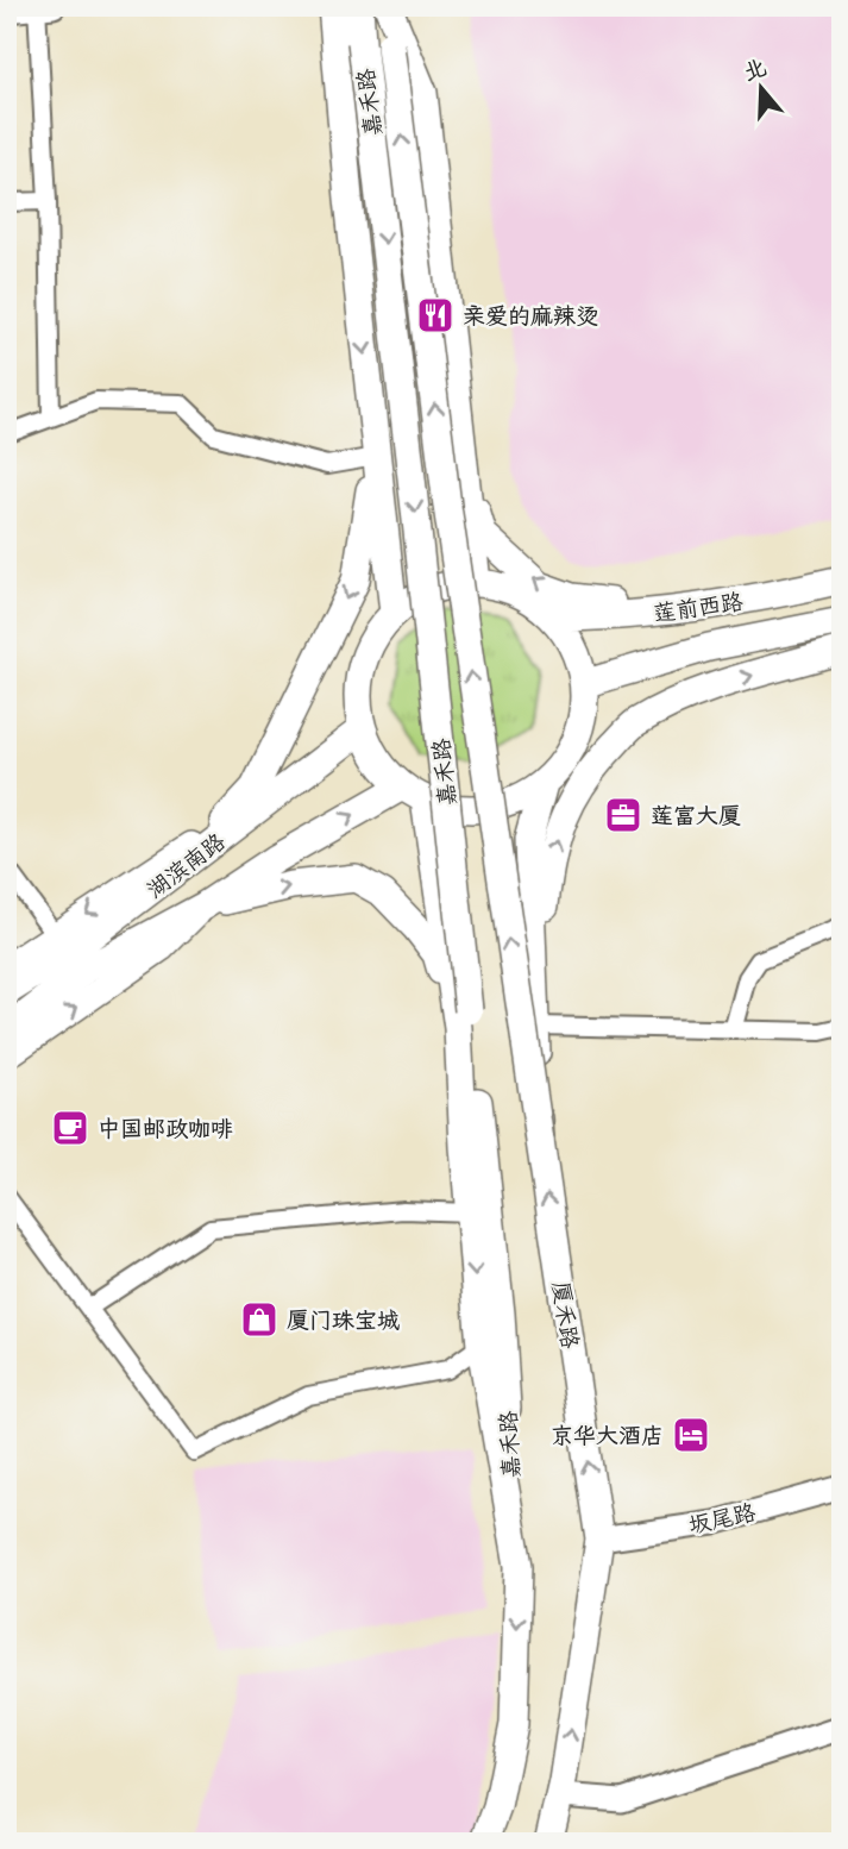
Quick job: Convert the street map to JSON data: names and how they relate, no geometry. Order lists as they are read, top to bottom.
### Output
{
  "streets": {
    "main road": [
      "嘉禾路",
      "莲前西路",
      "湖滨南路",
      "厦禾路"
    ],
    "street": ["坂尾路"]
  },
  "crossings": [
    ["嘉禾路", "厦禾路"],
    ["莲前西路", "湖滨南路"],
    ["莲前西路", "厦禾路"],
    ["湖滨南路", "厦禾路"],
    ["厦禾路", "坂尾路"]
  ],
  "places": {
    "restaurant": ["亲爱的麻辣烫"],
    "office": ["莲富大厦"],
    "cafe": ["中国邮政咖啡"],
    "shop": ["厦门珠宝城"],
    "hotel": ["京华大酒店"]
  },
  "north": "top"
}
